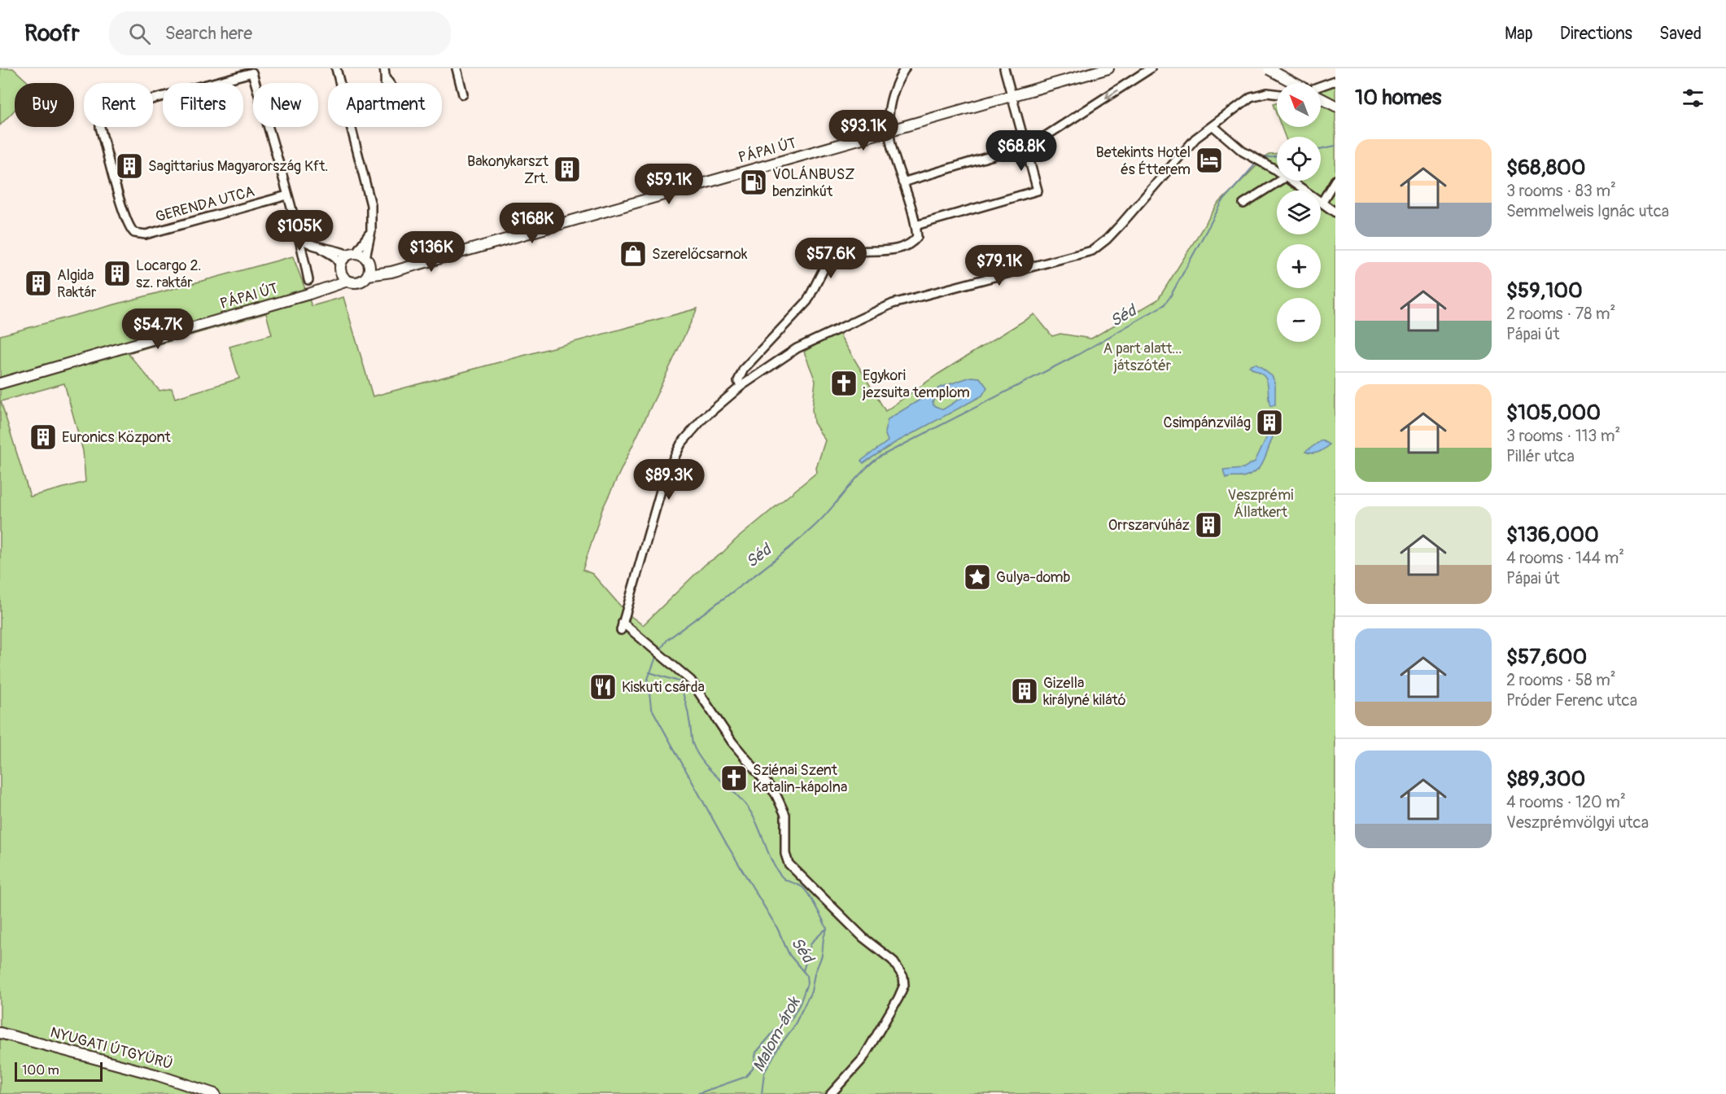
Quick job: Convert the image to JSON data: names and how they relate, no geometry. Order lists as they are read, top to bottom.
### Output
{
  "streets": {
    "main road": ["PÁPAI ÚT", "NYUGATI ÚTGYŰRŰ"],
    "street": ["GERENDA UTCA"]
  },
  "water": ["Séd", "Malom-árok"],
  "parks": ["A part alatt... játszótér", "Veszprémi Állatkert"],
  "places": {
    "hotel": ["Betekints Hotel és Étterem"],
    "building": [
      "Sagittarius Magyarország Kft.",
      "Bakonykarszt Zrt.",
      "Locargo 2. sz. raktár",
      "Algida Raktár",
      "Csimpánzvilág",
      "Euronics Központ",
      "Orrszarvúház",
      "Gizella királyné kilátó"
    ],
    "fuel station": ["VOLÁNBUSZ benzinkút"],
    "shop": ["Szerelőcsarnok"],
    "church": ["Egykori jezsuita templom", "Sziénai Szent Katalin-kápolna"],
    "place": ["Gulya-domb"],
    "restaurant": ["Kiskuti csárda"]
  },
  "scale_bar": "100 m",
  "north": "top left",
  "page": {
    "header": "Roofr",
    "search": "Search here",
    "nav": ["Map", "Directions", "Saved"],
    "heading": "10 homes",
    "map_buttons": ["+", "−"],
    "chip": [
      "Buy",
      "Rent",
      "Filters",
      "New",
      "Apartment"
    ],
    "price": [
      "$93.1K",
      "$68.8K",
      "$59.1K",
      "$168K",
      "$105K",
      "$136K",
      "$57.6K",
      "$79.1K",
      "$54.7K",
      "$89.3K"
    ],
    "list": [
      {
        "name": "$68,800",
        "note": "3 rooms · 83 m² · Semmelweis Ignác utca"
      },
      {
        "name": "$59,100",
        "note": "2 rooms · 78 m² · Pápai út"
      },
      {
        "name": "$105,000",
        "note": "3 rooms · 113 m² · Pillér utca"
      },
      {
        "name": "$136,000",
        "note": "4 rooms · 144 m² · Pápai út"
      },
      {
        "name": "$57,600",
        "note": "2 rooms · 58 m² · Próder Ferenc utca"
      },
      {
        "name": "$89,300",
        "note": "4 rooms · 120 m² · Veszprémvölgyi utca"
      }
    ],
    "scale": "100 m"
  }
}
